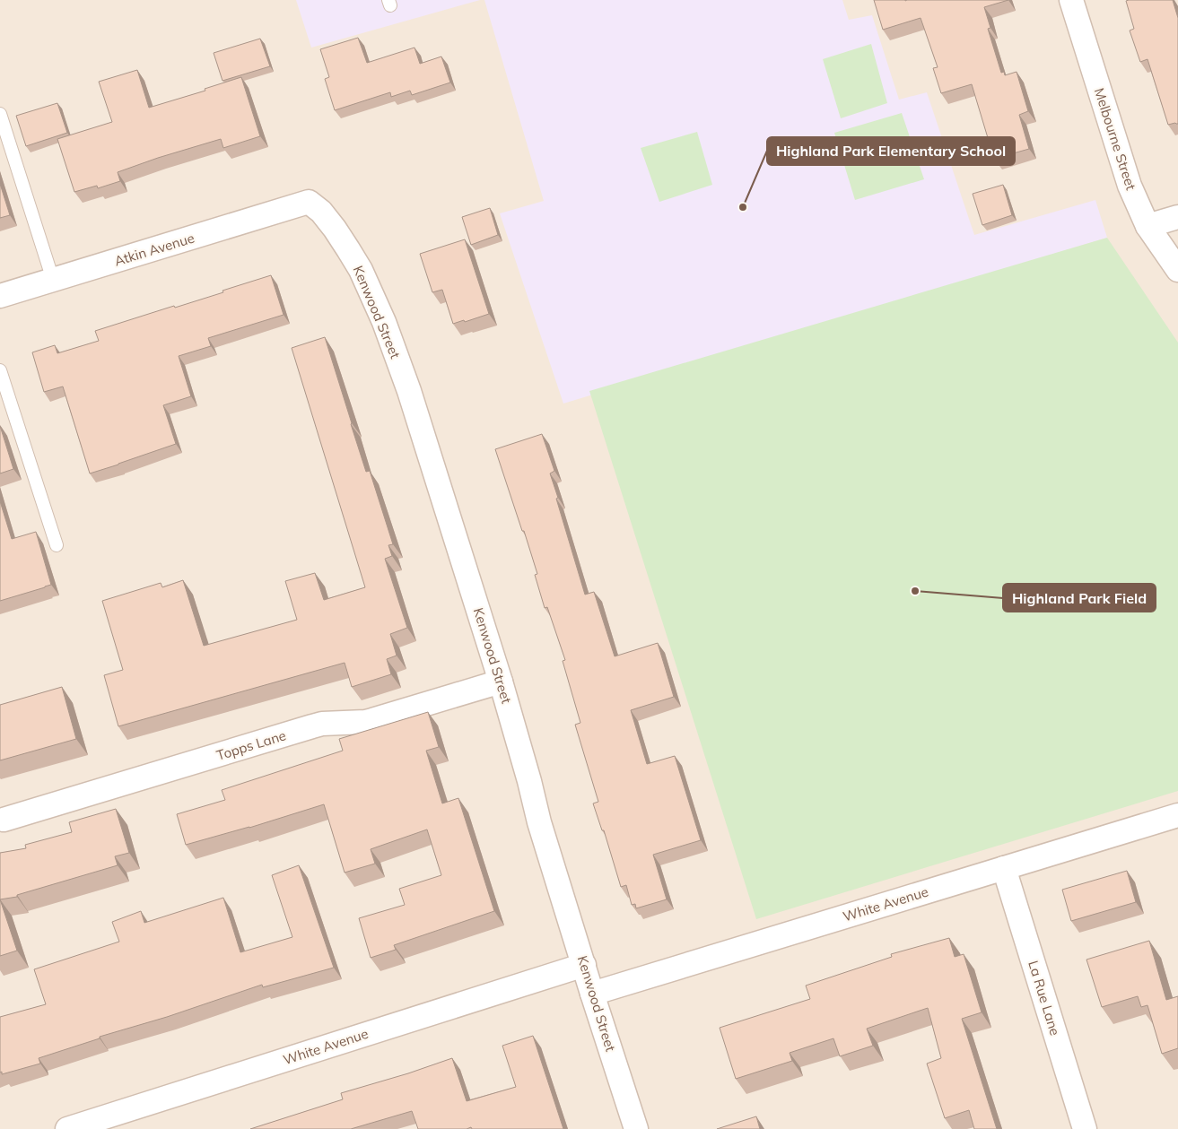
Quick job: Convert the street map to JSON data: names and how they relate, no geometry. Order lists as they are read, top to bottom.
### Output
{
  "streets": {
    "street": [
      "Melbourne Street",
      "Atkin Avenue",
      "Kenwood Street",
      "Topps Lane",
      "White Avenue",
      "La Rue Lane"
    ]
  },
  "crossings": [
    ["Atkin Avenue", "Kenwood Street"],
    ["Kenwood Street", "Topps Lane"],
    ["Kenwood Street", "White Avenue"],
    ["White Avenue", "La Rue Lane"]
  ],
  "places": ["Highland Park Elementary School", "Highland Park Field"]
}
